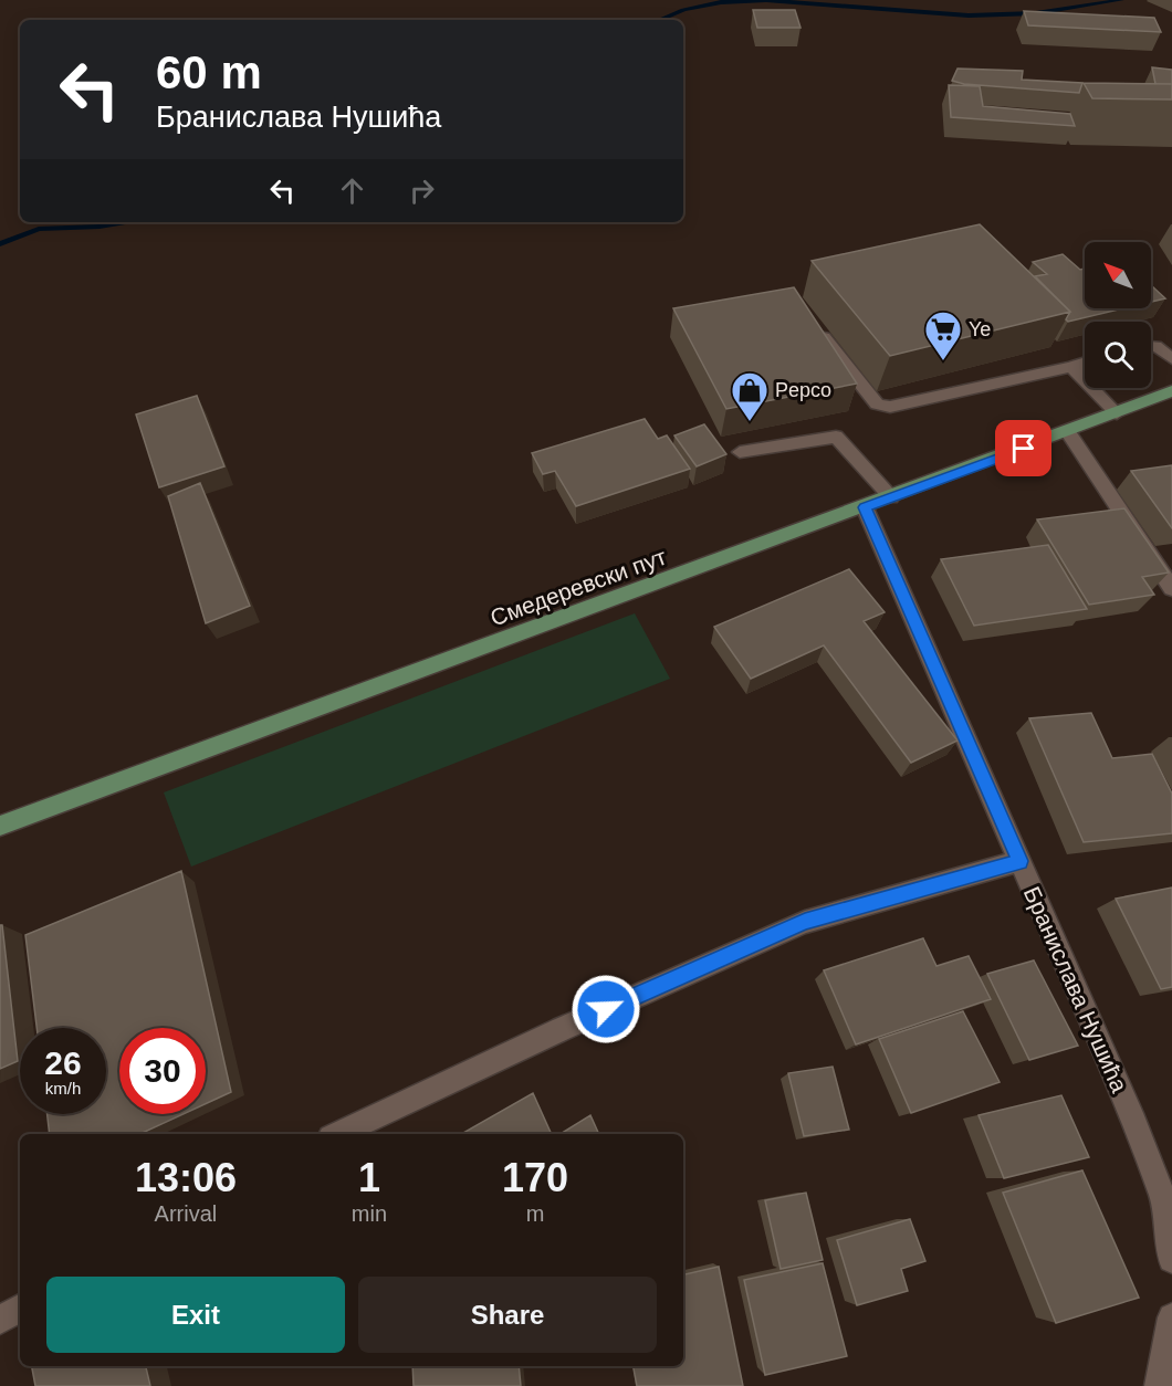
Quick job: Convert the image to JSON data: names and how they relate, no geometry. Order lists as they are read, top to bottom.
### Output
{
  "streets": {
    "main road": ["Смедеревски пут"],
    "street": ["Бранислава Нушића"]
  },
  "crossings": [
    ["Смедеревски пут", "Бранислава Нушића"]
  ],
  "places": {
    "supermarket": ["Ye"],
    "shop": ["Pepco"]
  },
  "north": "top left",
  "page": {
    "turn": ["60 m", "Бранислава Нушића"],
    "speed": "26 km/h",
    "limit": "30",
    "eta": [
      "13:06",
      "Arrival",
      "1",
      "min",
      "170",
      "m"
    ],
    "buttons": ["Exit", "Share"]
  }
}
